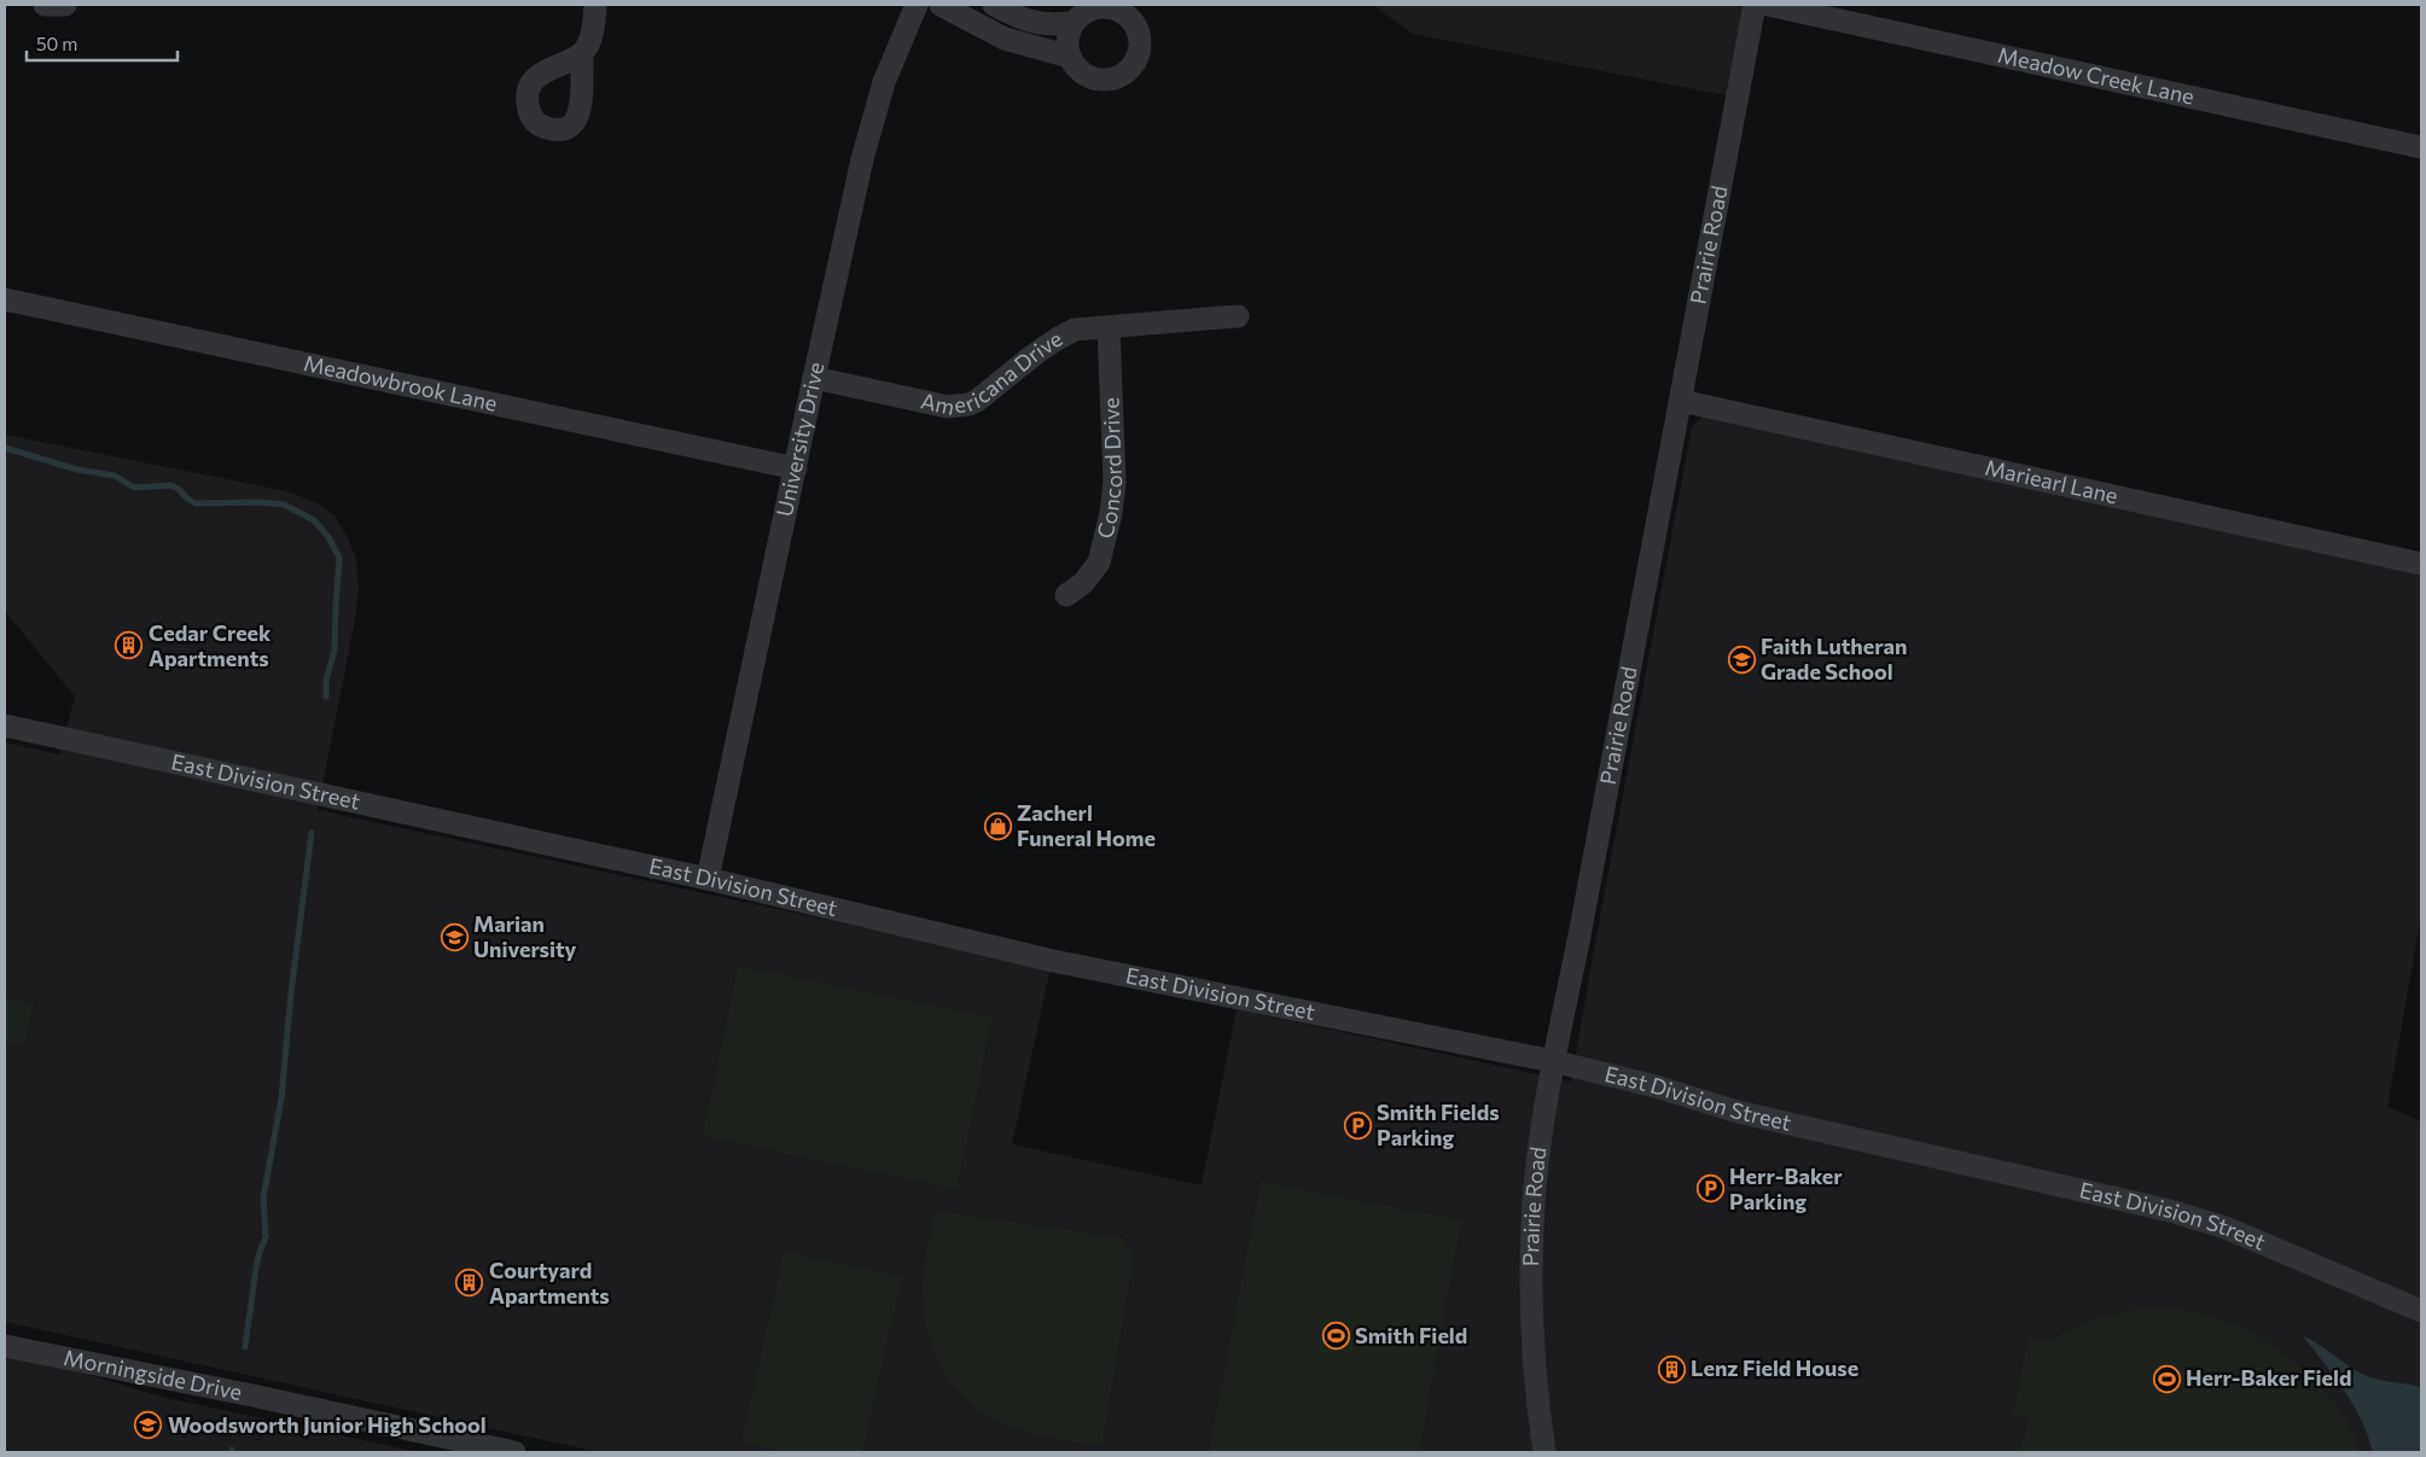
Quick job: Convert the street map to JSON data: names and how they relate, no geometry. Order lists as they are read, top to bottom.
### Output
{
  "streets": {
    "street": [
      "Meadow Creek Lane",
      "Prairie Road",
      "Americana Drive",
      "Meadowbrook Lane",
      "University Drive",
      "Concord Drive",
      "Mariearl Lane",
      "East Division Street",
      "Morningside Drive"
    ]
  },
  "crossings": [
    ["Prairie Road", "Mariearl Lane"],
    ["Prairie Road", "East Division Street"],
    ["Americana Drive", "University Drive"],
    ["Americana Drive", "Concord Drive"],
    ["Meadowbrook Lane", "University Drive"],
    ["University Drive", "East Division Street"]
  ],
  "places": {
    "building": ["Cedar Creek Apartments", "Courtyard Apartments", "Lenz Field House"],
    "school or university": ["Faith Lutheran Grade School", "Marian University", "Woodsworth Junior High School"],
    "shop": ["Zacherl Funeral Home"],
    "parking": ["Smith Fields Parking", "Herr-Baker Parking"],
    "sports": ["Smith Field", "Herr-Baker Field"]
  },
  "scale_bar": "50 m"
}
